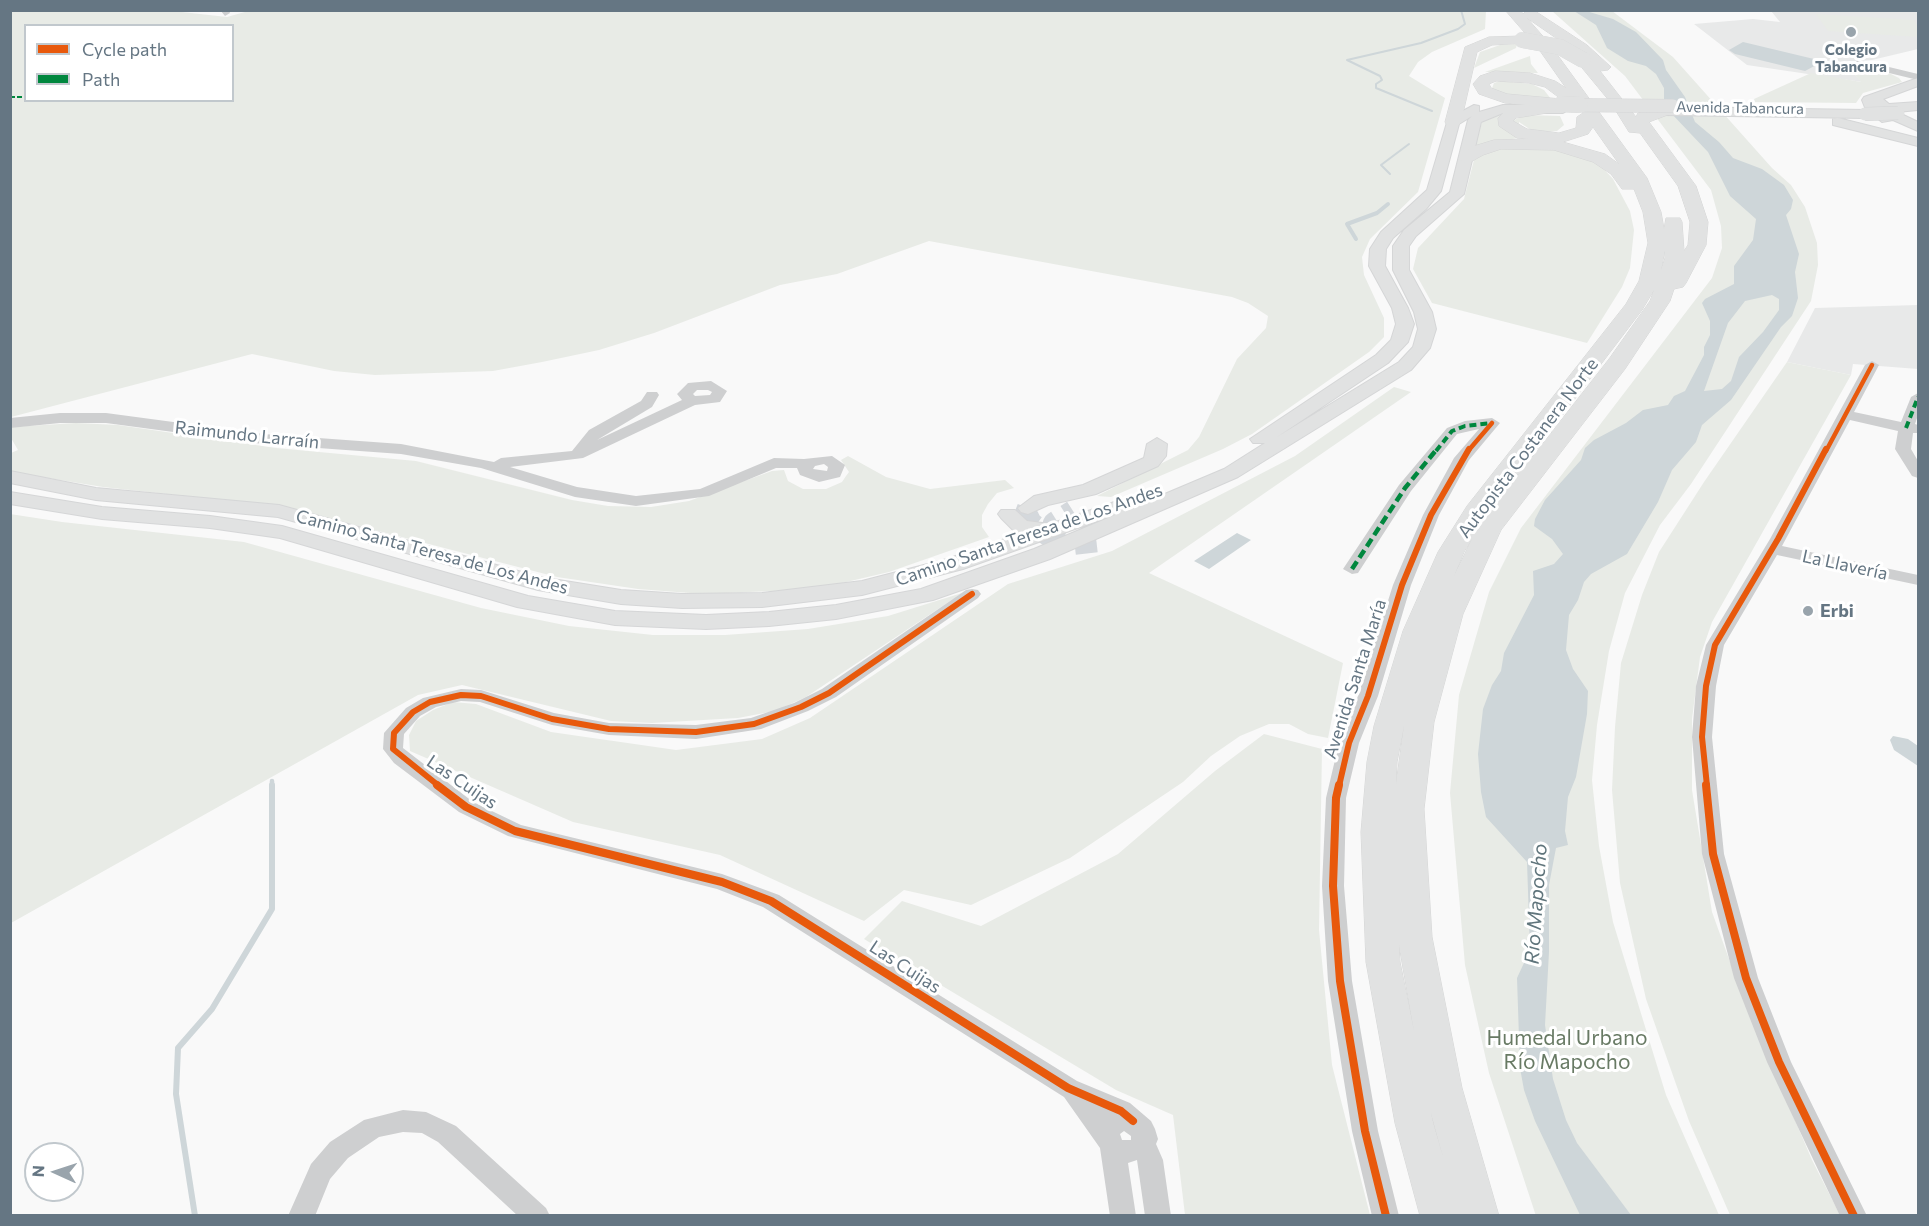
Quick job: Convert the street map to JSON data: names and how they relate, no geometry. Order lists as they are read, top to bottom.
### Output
{
  "streets": {
    "highway": ["Autopista Costanera Norte"],
    "main road": ["Avenida Tabancura", "Camino Santa Teresa de Los Andes"],
    "street": [
      "Raimundo Larraín",
      "La Llavería",
      "Avenida Santa María",
      "Las Cuijas"
    ]
  },
  "crossings": [
    ["Avenida Tabancura", "Camino Santa Teresa de Los Andes"]
  ],
  "water": ["Río Mapocho"],
  "parks": ["Humedal Urbano Río Mapocho"],
  "places": ["Colegio Tabancura", "Erbi"],
  "legend": ["Cycle path", "Path"],
  "north": "left"
}
